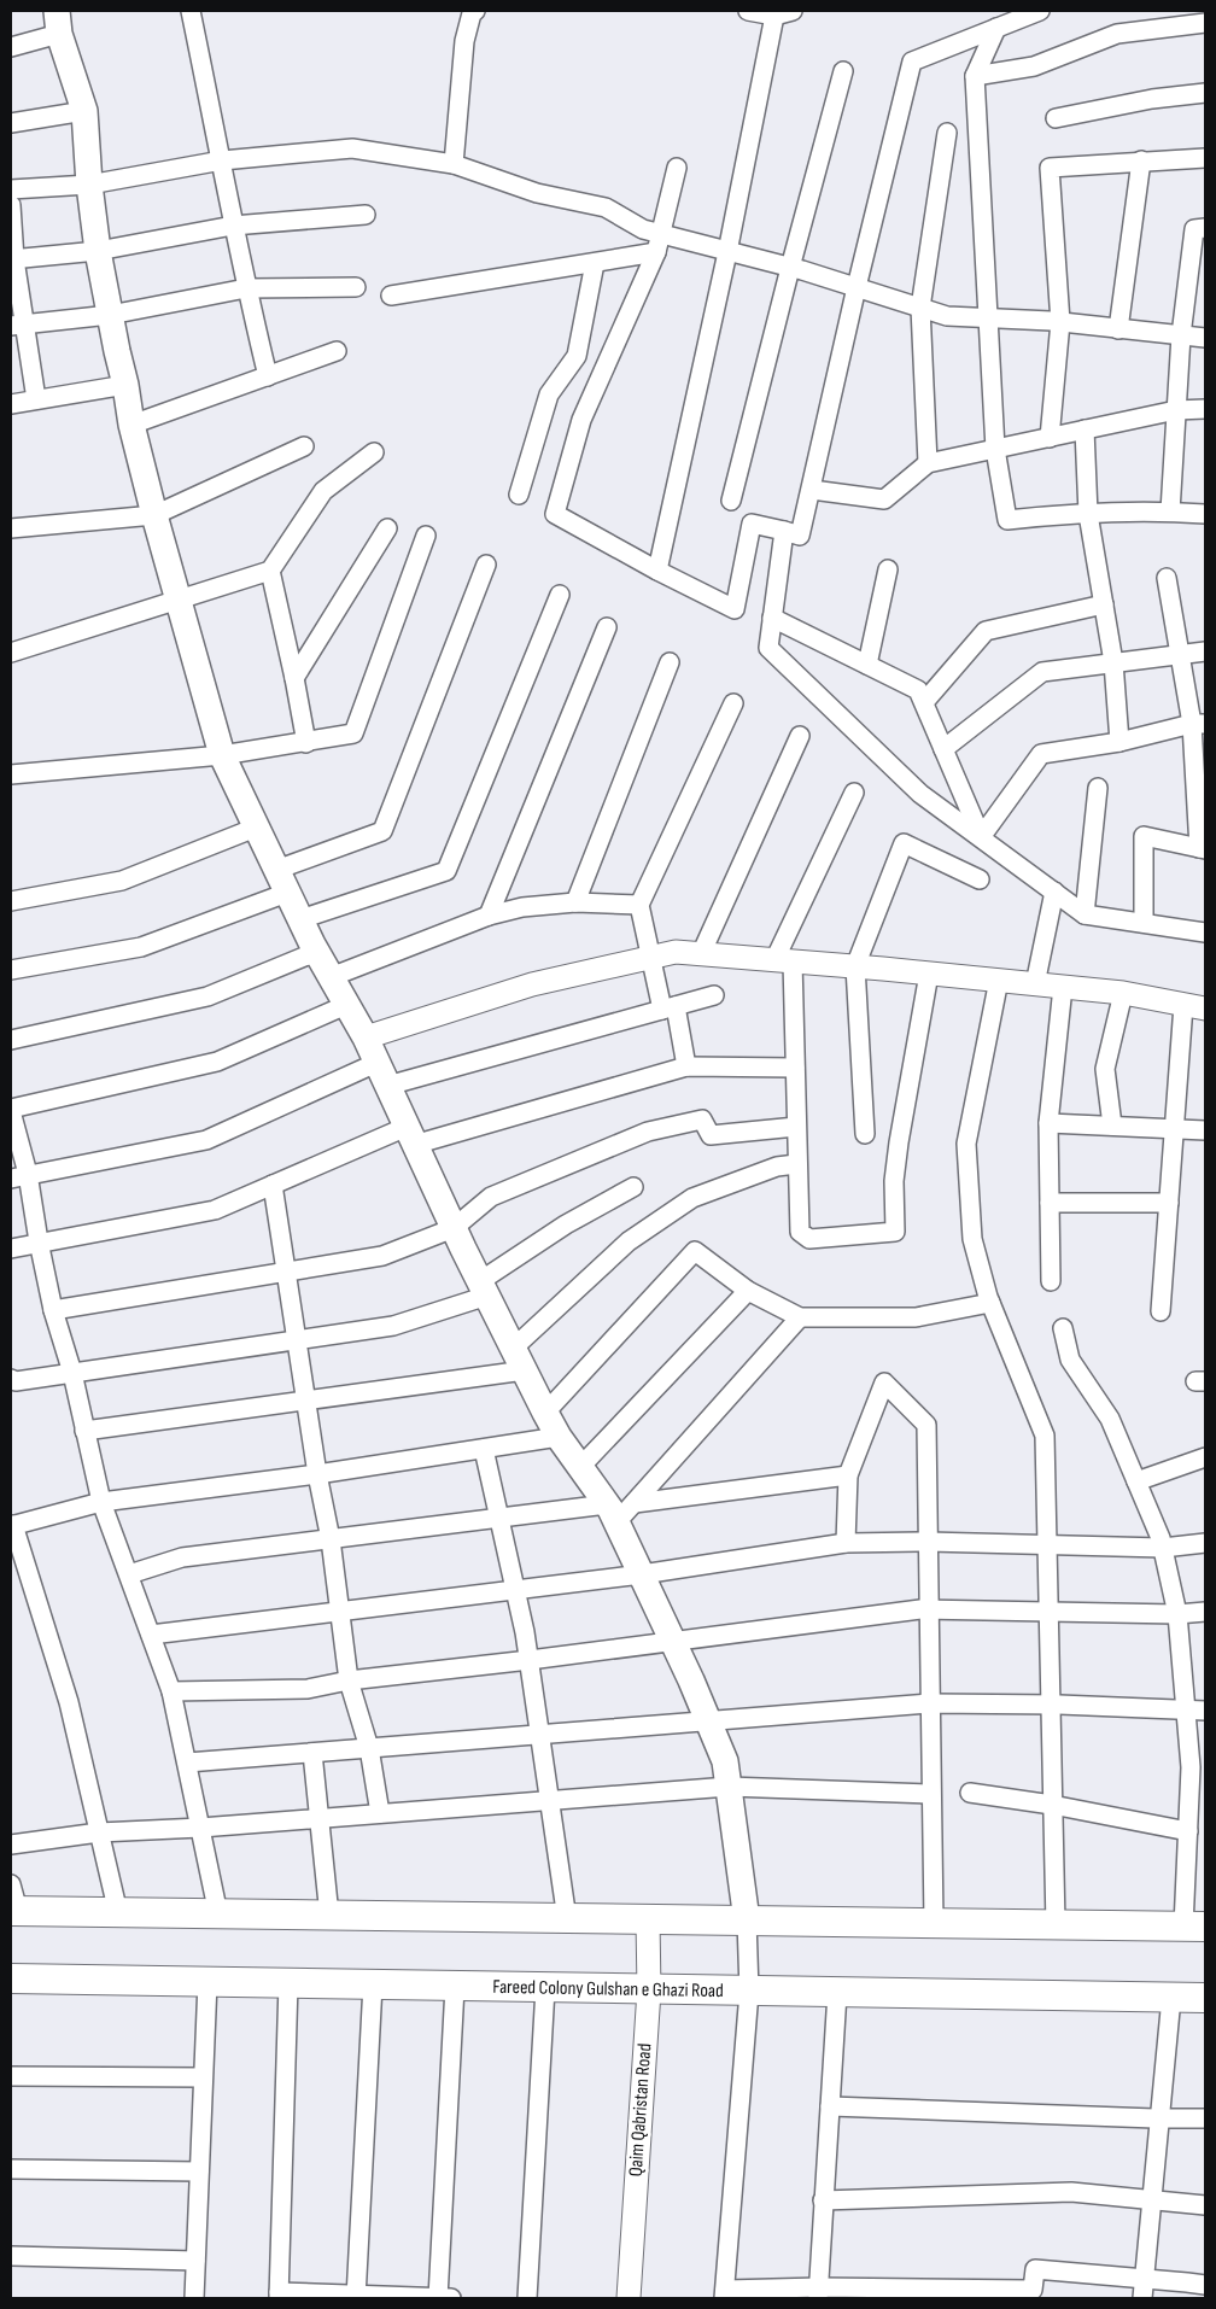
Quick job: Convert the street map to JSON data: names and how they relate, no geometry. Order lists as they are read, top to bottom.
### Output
{
  "streets": {
    "main road": ["Fareed Colony Gulshan e Ghazi Road"],
    "street": ["Qaim Qabristan Road"]
  },
  "crossings": [
    ["Fareed Colony Gulshan e Ghazi Road", "Qaim Qabristan Road"]
  ]
}
